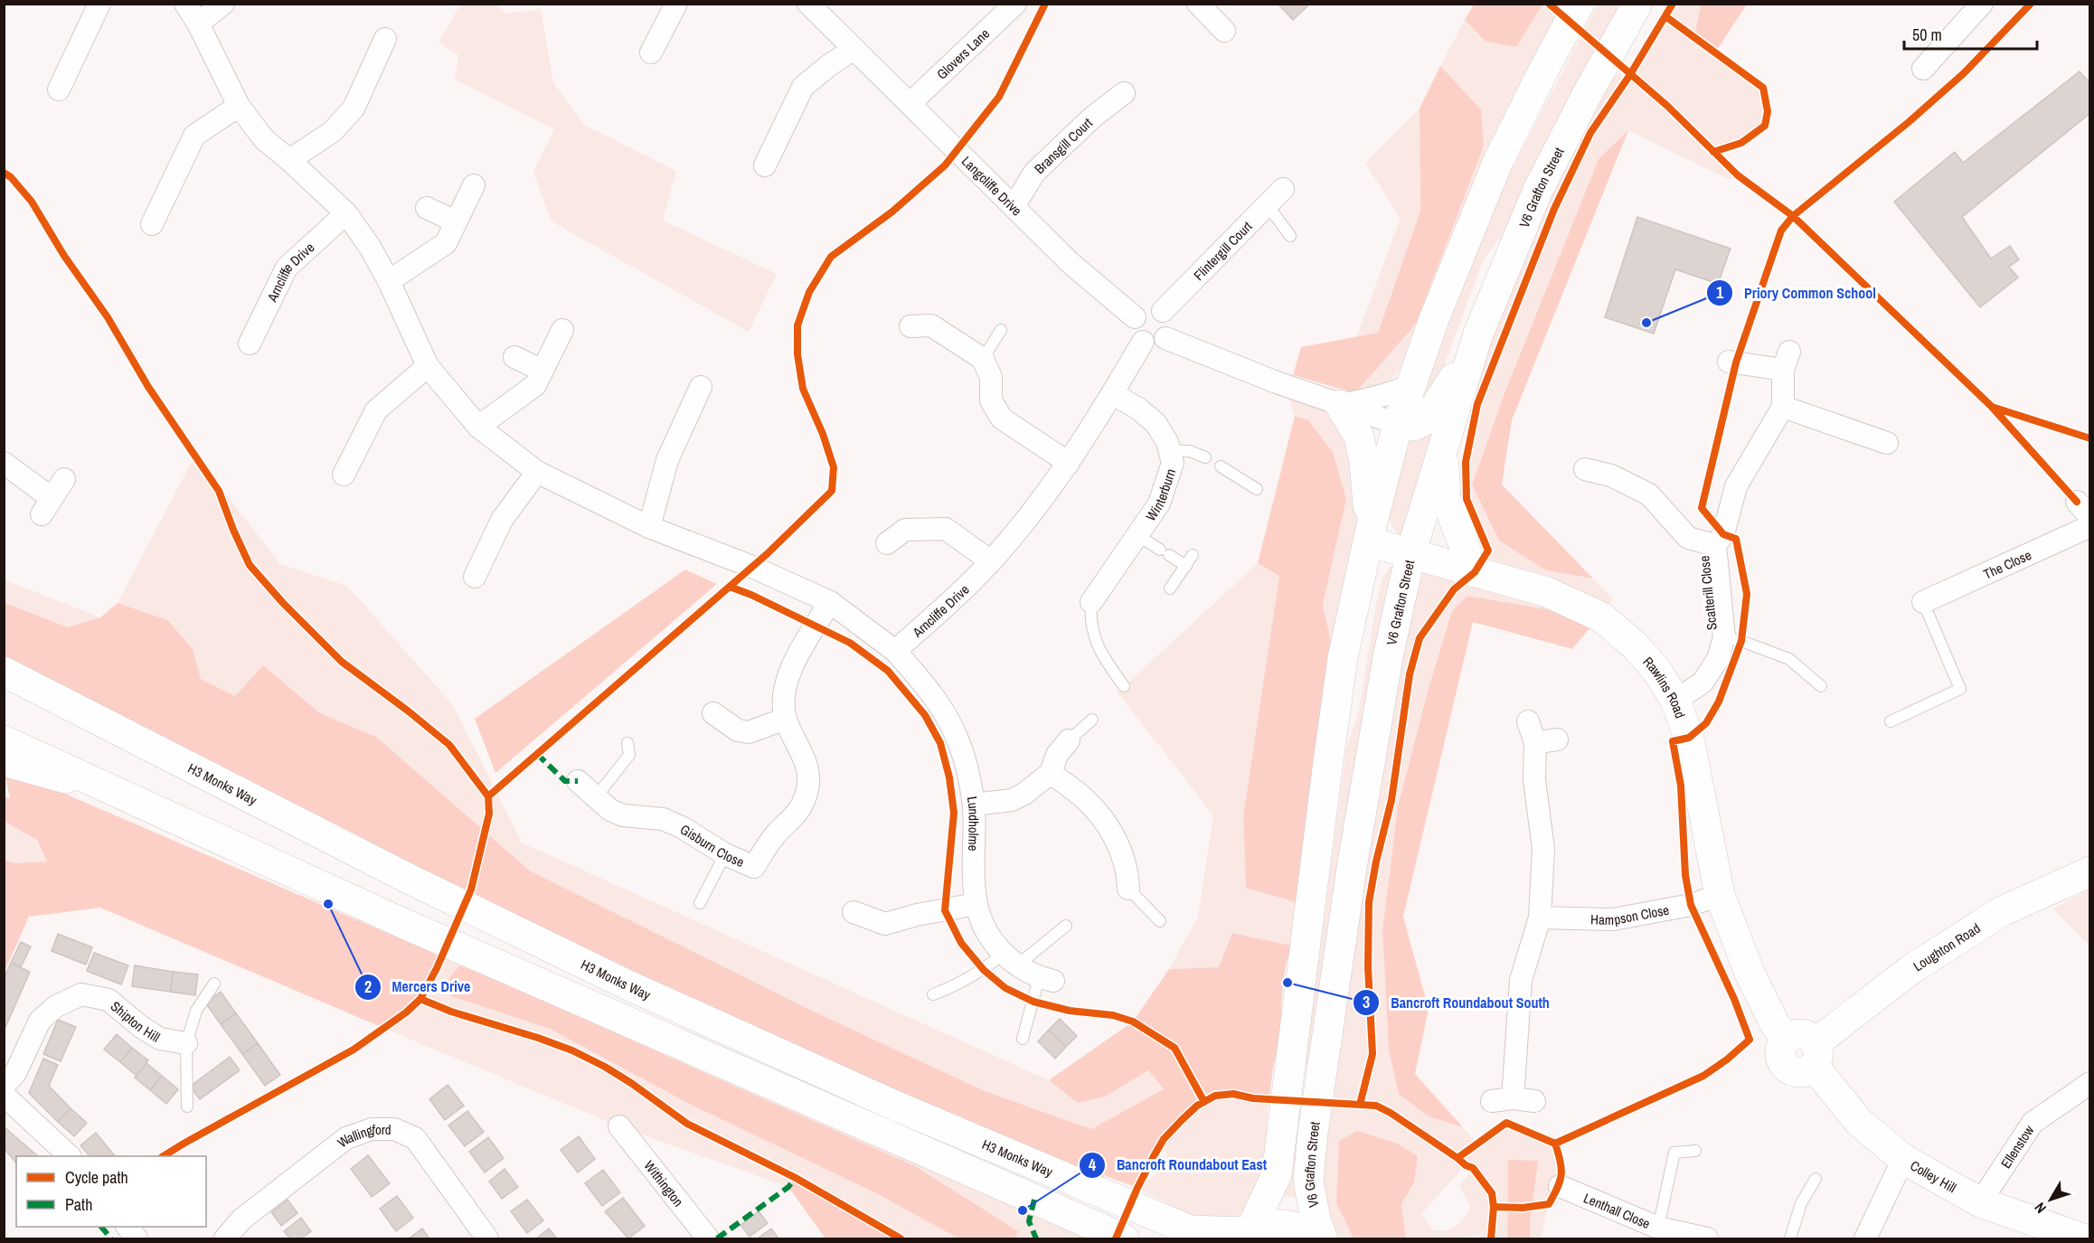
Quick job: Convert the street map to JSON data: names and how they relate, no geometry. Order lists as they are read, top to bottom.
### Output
{
  "streets": {
    "street": [
      "Glovers Lane",
      "Bransgill Court",
      "Langcliffe Drive",
      "V6 Grafton Street",
      "Flintergill Court",
      "Arncliffe Drive",
      "Winterburn",
      "The Close",
      "Scatterill Close",
      "Rawlins Road",
      "H3 Monks Way",
      "Lundholme",
      "Gisburn Close",
      "Hampson Close",
      "Loughton Road",
      "Shipton Hill",
      "Wallingford",
      "Ellenstow",
      "Colley Hill",
      "Withington",
      "Lenthall Close"
    ]
  },
  "crossings": [
    ["Glovers Lane", "Langcliffe Drive"],
    ["Bransgill Court", "Langcliffe Drive"],
    ["Langcliffe Drive", "Flintergill Court"],
    ["Langcliffe Drive", "Arncliffe Drive"],
    ["V6 Grafton Street", "Rawlins Road"],
    ["V6 Grafton Street", "H3 Monks Way"],
    ["Flintergill Court", "Arncliffe Drive"],
    ["Arncliffe Drive", "Winterburn"],
    ["Arncliffe Drive", "Lundholme"],
    ["Scatterill Close", "Rawlins Road"],
    ["Rawlins Road", "Hampson Close"],
    ["Rawlins Road", "Loughton Road"],
    ["Rawlins Road", "Colley Hill"],
    ["Loughton Road", "Colley Hill"],
    ["Ellenstow", "Colley Hill"]
  ],
  "places": [
    "Priory Common School",
    "Mercers Drive",
    "Bancroft Roundabout South",
    "Bancroft Roundabout East"
  ],
  "legend": ["Cycle path", "Path"],
  "scale_bar": "50 m",
  "north": "bottom left"
}
